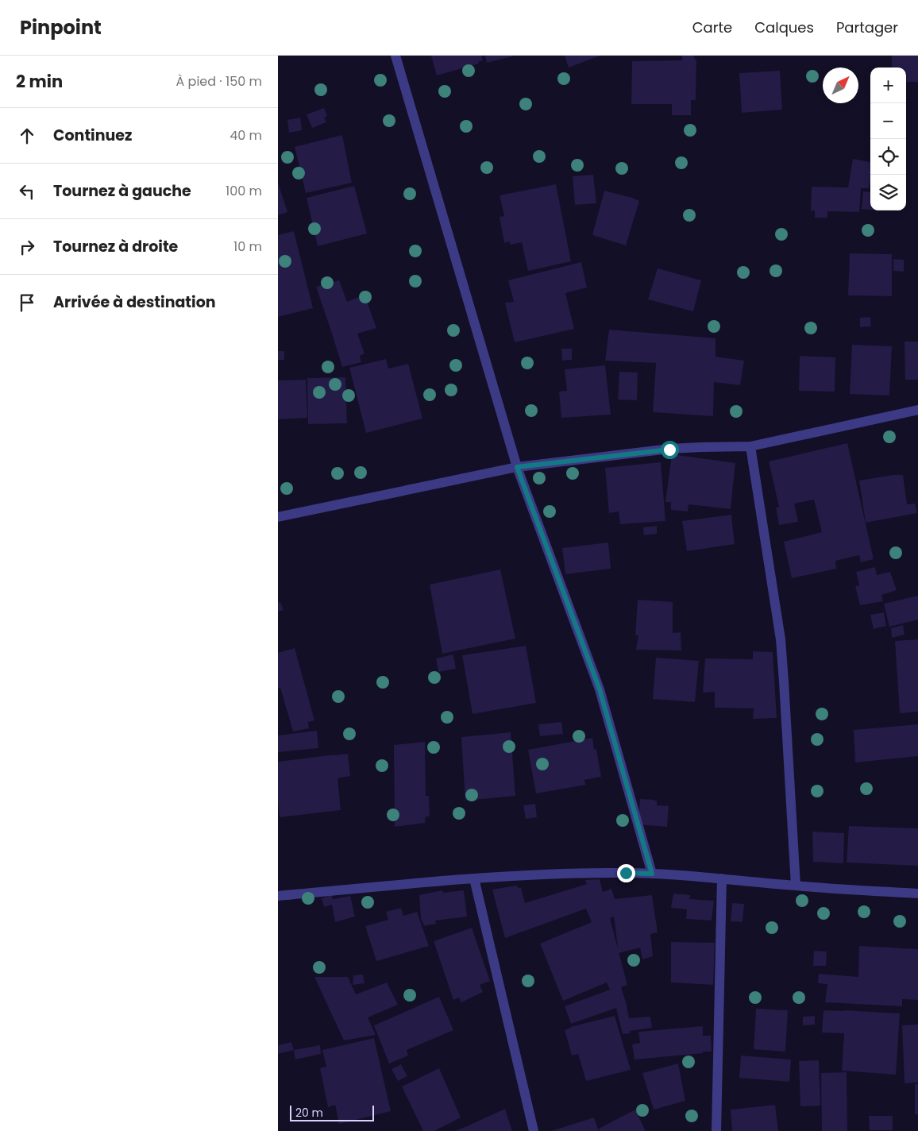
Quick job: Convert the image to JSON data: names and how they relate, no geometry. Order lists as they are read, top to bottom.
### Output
{
  "scale_bar": "20 m",
  "north": "top right",
  "page": {
    "header": "Pinpoint",
    "nav": ["Carte", "Calques", "Partager"],
    "heading": ["2 min", "À pied · 150 m"],
    "map_buttons": ["+", "−"],
    "list": [
      ["Continuez", "40 m"],
      ["Tournez à gauche", "100 m"],
      ["Tournez à droite", "10 m"],
      "Arrivée à destination"
    ],
    "scale": "20 m"
  }
}
